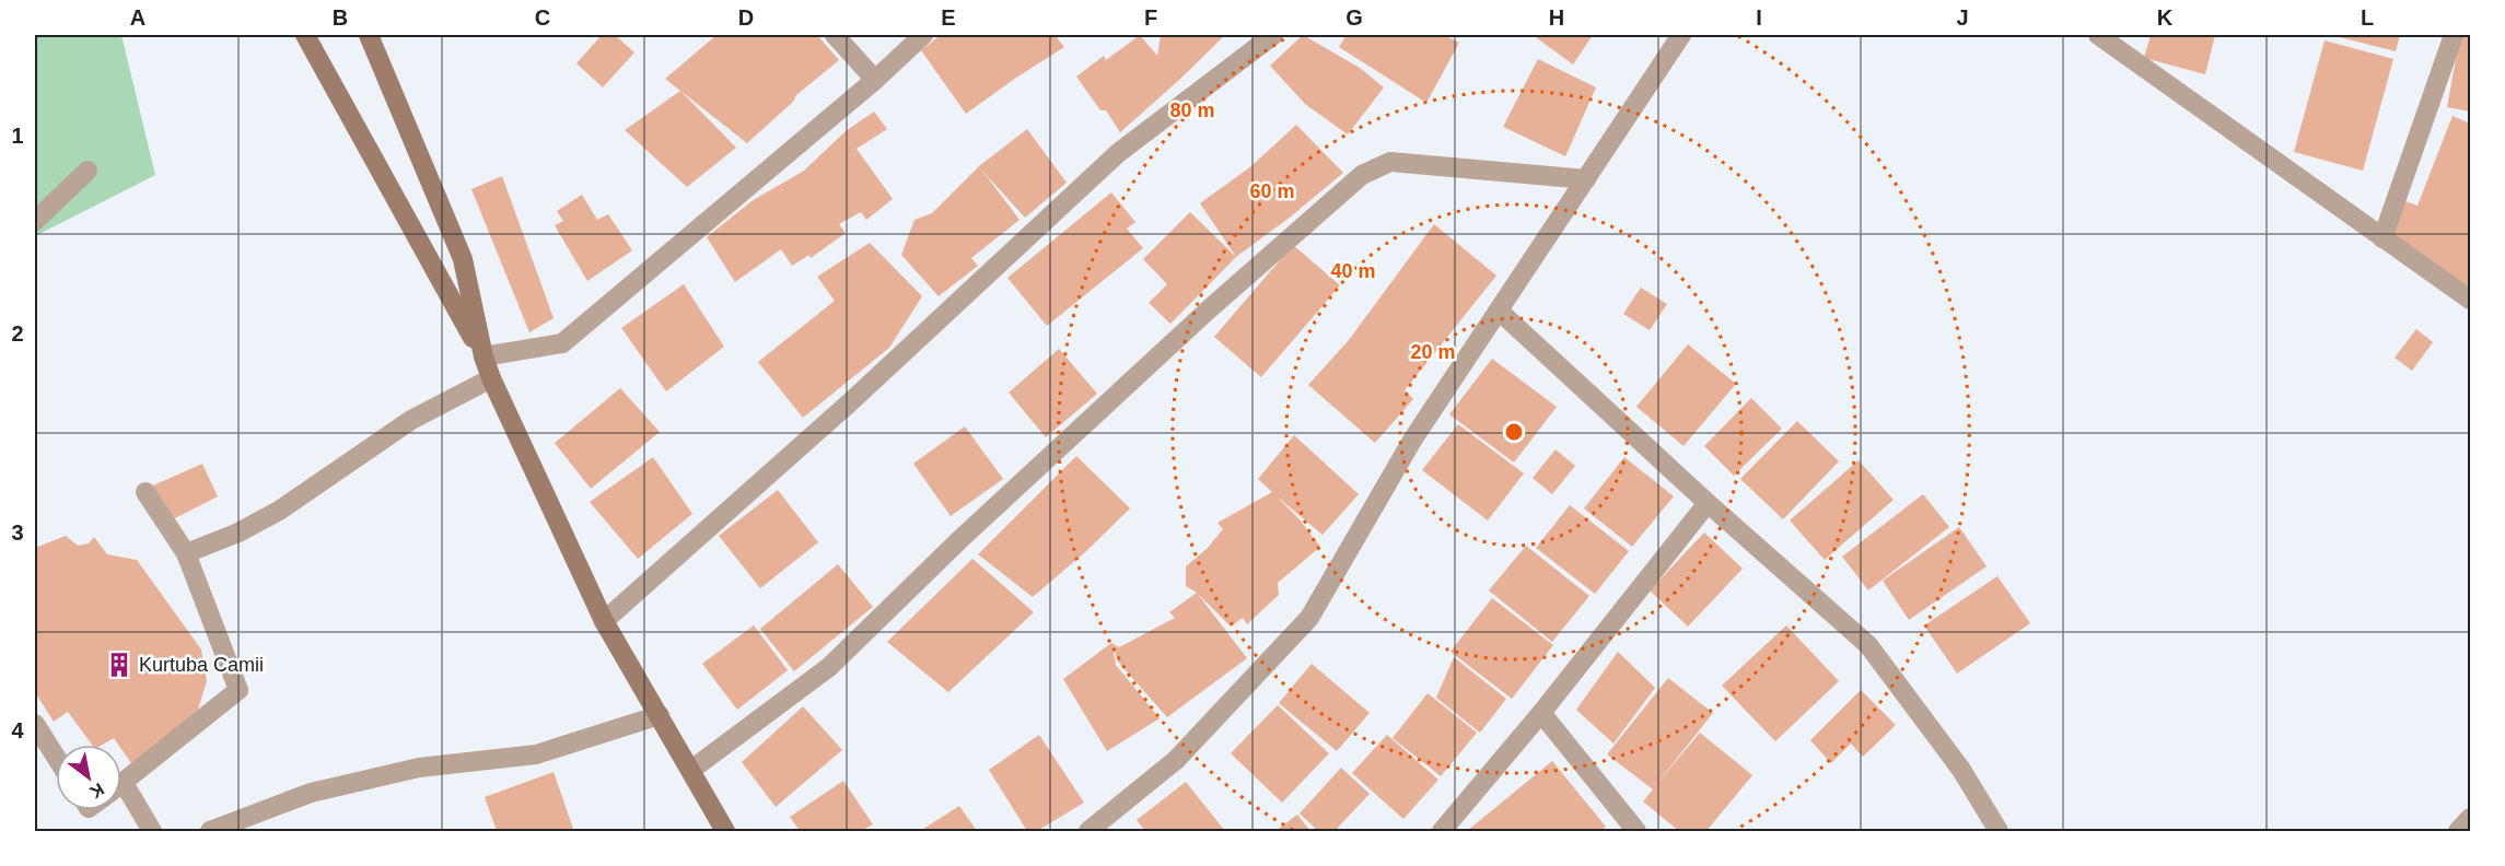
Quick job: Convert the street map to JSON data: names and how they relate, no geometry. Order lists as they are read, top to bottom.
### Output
{
  "places": {
    "building": ["Kurtuba Camii"]
  },
  "north": "bottom right",
  "grid": {
    "columns": [
      "A",
      "B",
      "C",
      "D",
      "E",
      "F",
      "G",
      "H",
      "I",
      "J",
      "K",
      "L"
    ],
    "rows": [
      "1",
      "2",
      "3",
      "4"
    ]
  },
  "rings": [
    "80 m",
    "60 m",
    "40 m",
    "20 m"
  ]
}
